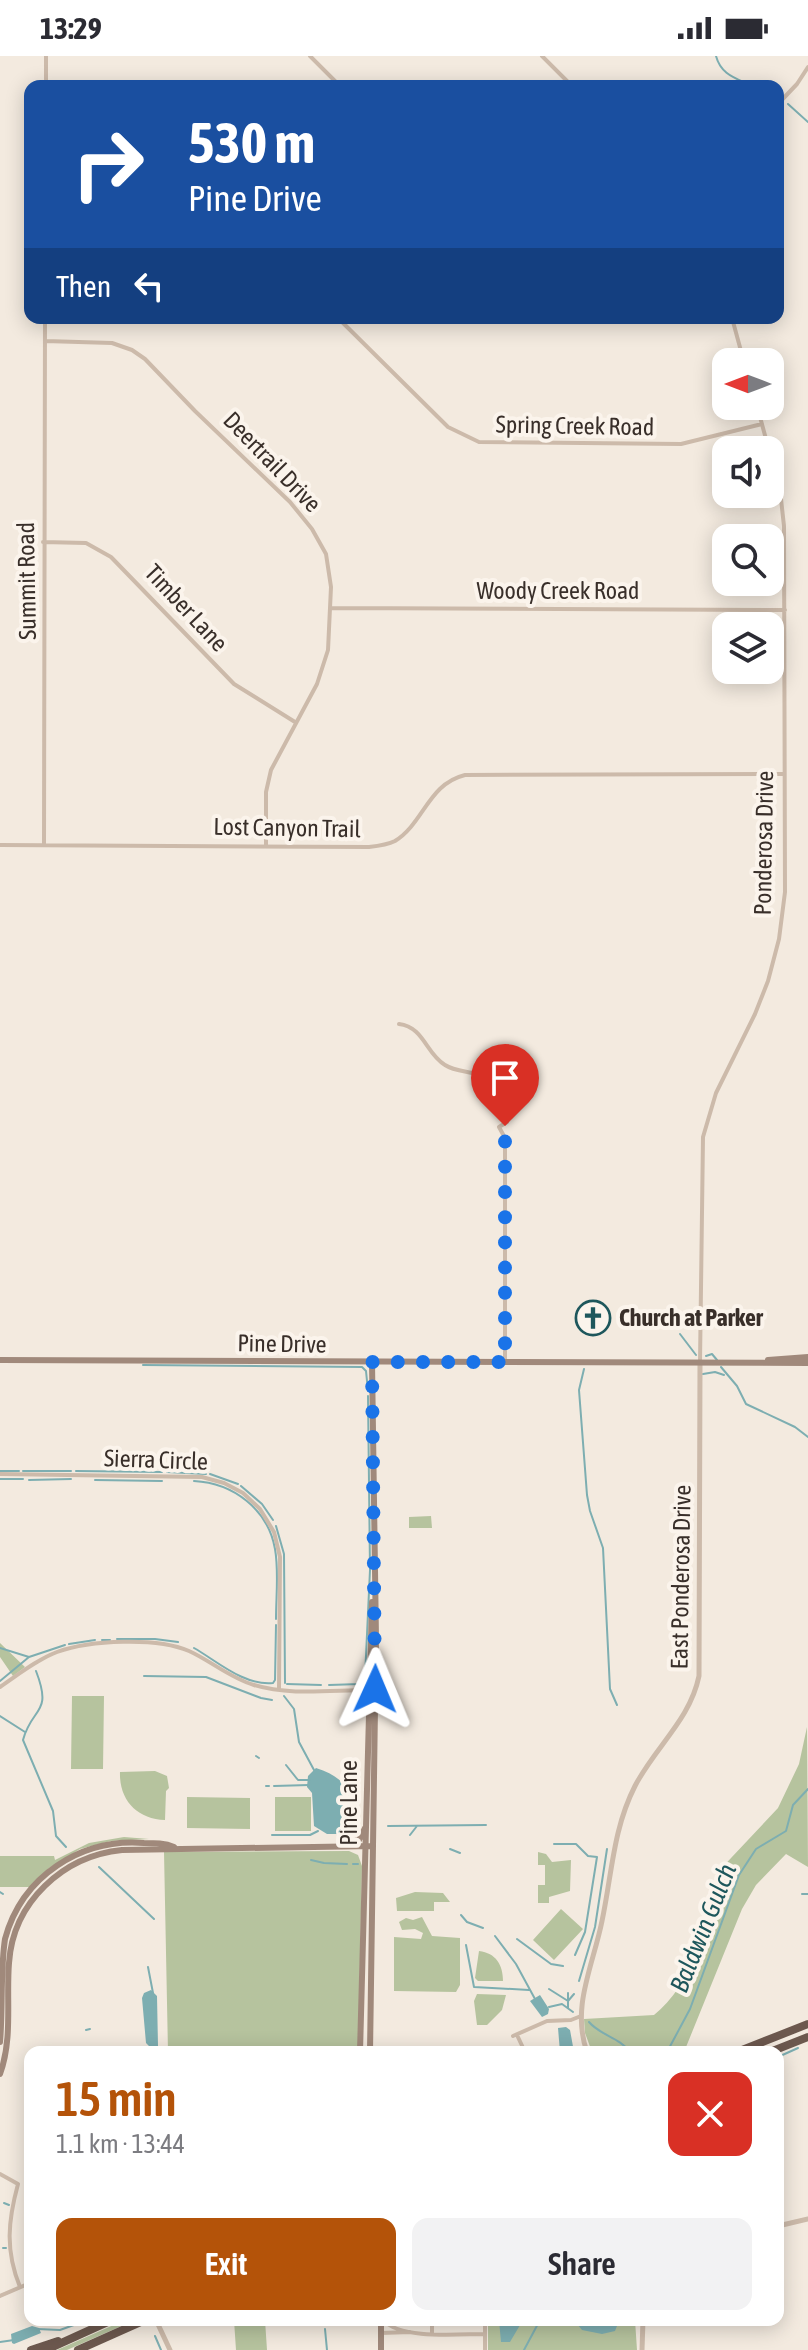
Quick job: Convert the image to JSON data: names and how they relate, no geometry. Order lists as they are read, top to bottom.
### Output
{
  "streets": {
    "main road": ["Pine Drive", "Pine Lane"],
    "street": [
      "Spring Creek Road",
      "Deertrail Drive",
      "Summit Road",
      "Woody Creek Road",
      "Timber Lane",
      "Lost Canyon Trail",
      "Ponderosa Drive",
      "Sierra Circle",
      "East Ponderosa Drive"
    ]
  },
  "crossings": [
    ["Spring Creek Road", "Ponderosa Drive"],
    ["Deertrail Drive", "Summit Road"],
    ["Deertrail Drive", "Woody Creek Road"],
    ["Deertrail Drive", "Timber Lane"],
    ["Deertrail Drive", "Lost Canyon Trail"],
    ["Summit Road", "Timber Lane"],
    ["Summit Road", "Lost Canyon Trail"],
    ["Woody Creek Road", "Ponderosa Drive"],
    ["Lost Canyon Trail", "Ponderosa Drive"],
    ["Ponderosa Drive", "Pine Drive"],
    ["Ponderosa Drive", "East Ponderosa Drive"],
    ["Pine Drive", "East Ponderosa Drive"],
    ["Pine Drive", "Pine Lane"]
  ],
  "water": ["Baldwin Gulch"],
  "places": {
    "church": ["Church at Parker"]
  },
  "north": "left",
  "page": {
    "status": "13:29",
    "turn": ["530 m", "Pine Drive"],
    "then": "Then",
    "heading": ["15 min", "1.1 km · 13:44"],
    "buttons": ["Exit", "Share"]
  }
}
